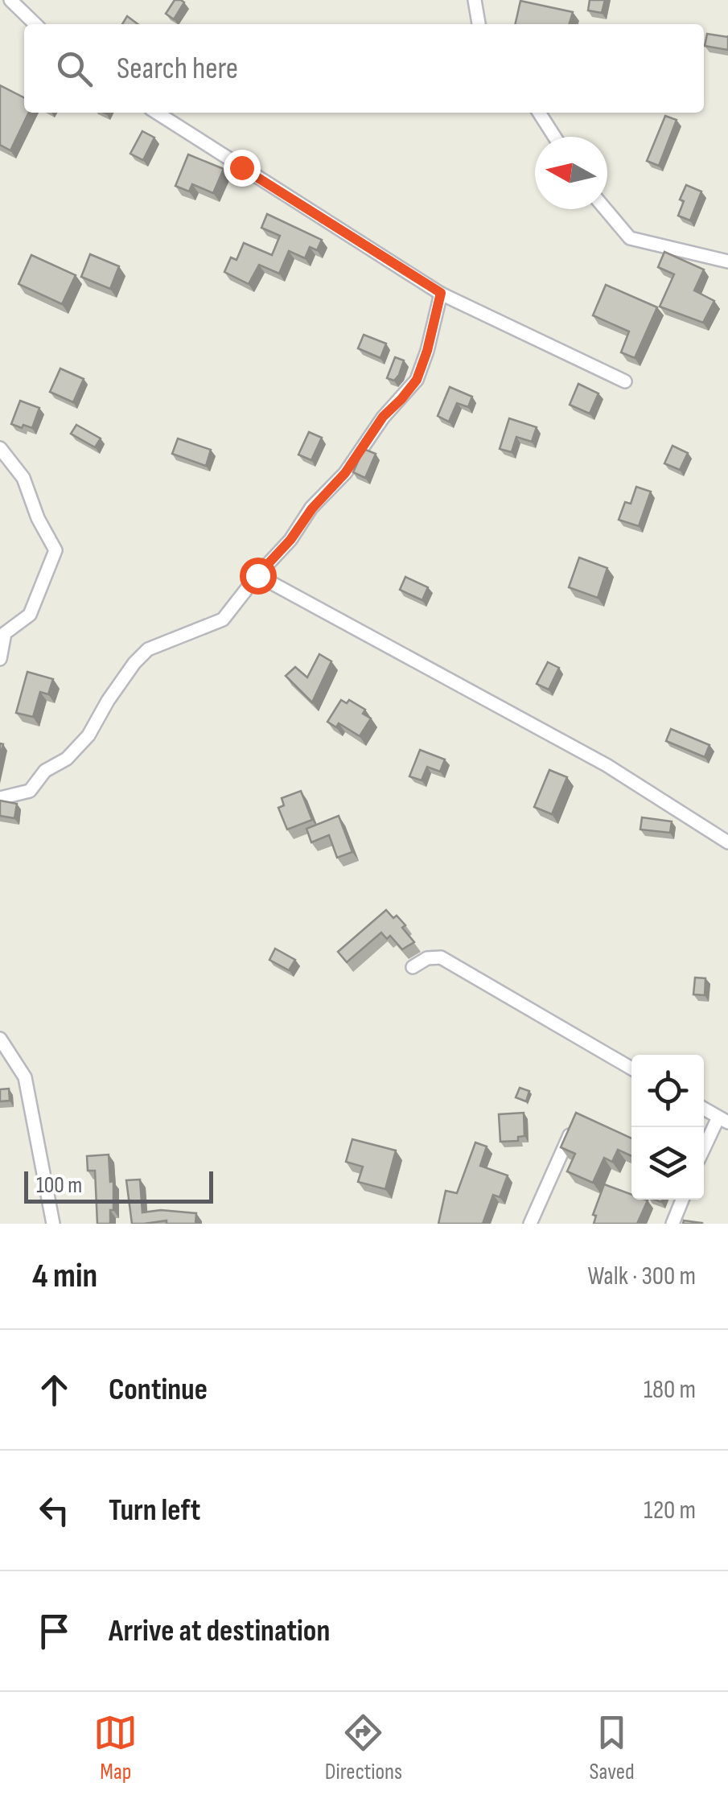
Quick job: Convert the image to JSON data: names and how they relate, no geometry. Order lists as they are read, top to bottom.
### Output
{
  "scale_bar": "100 m",
  "north": "left",
  "page": {
    "search": "Search here",
    "scale": "100 m",
    "heading": ["4 min", "Walk · 300 m"],
    "list": [
      ["Continue", "180 m"],
      ["Turn left", "120 m"],
      "Arrive at destination"
    ],
    "nav": ["Map", "Directions", "Saved"]
  }
}
